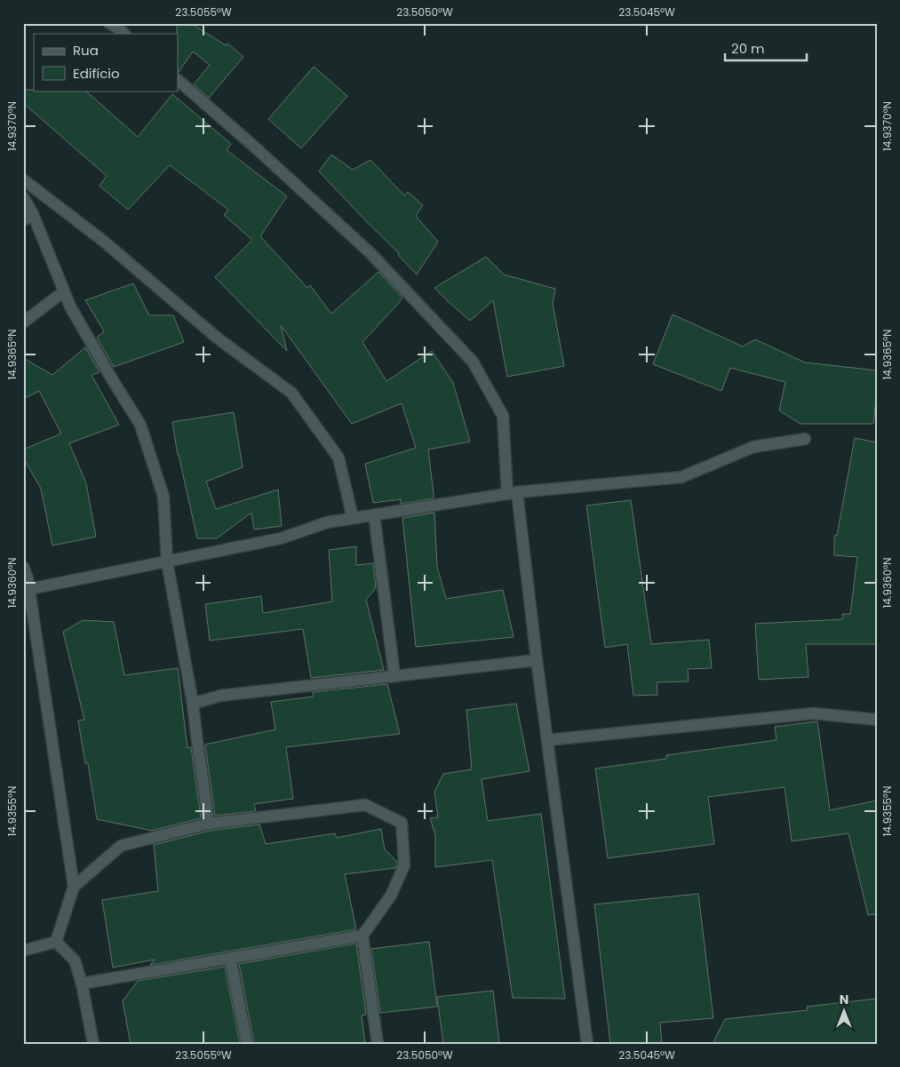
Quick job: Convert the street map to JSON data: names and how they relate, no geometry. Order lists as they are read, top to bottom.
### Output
{
  "legend": ["Rua", "Edifício"],
  "scale_bar": "20 m",
  "north": "top",
  "coordinates": [
    "23.5055°W",
    "23.5050°W",
    "23.5045°W",
    "14.9370°N",
    "14.9365°N",
    "14.9360°N",
    "14.9355°N"
  ]
}
